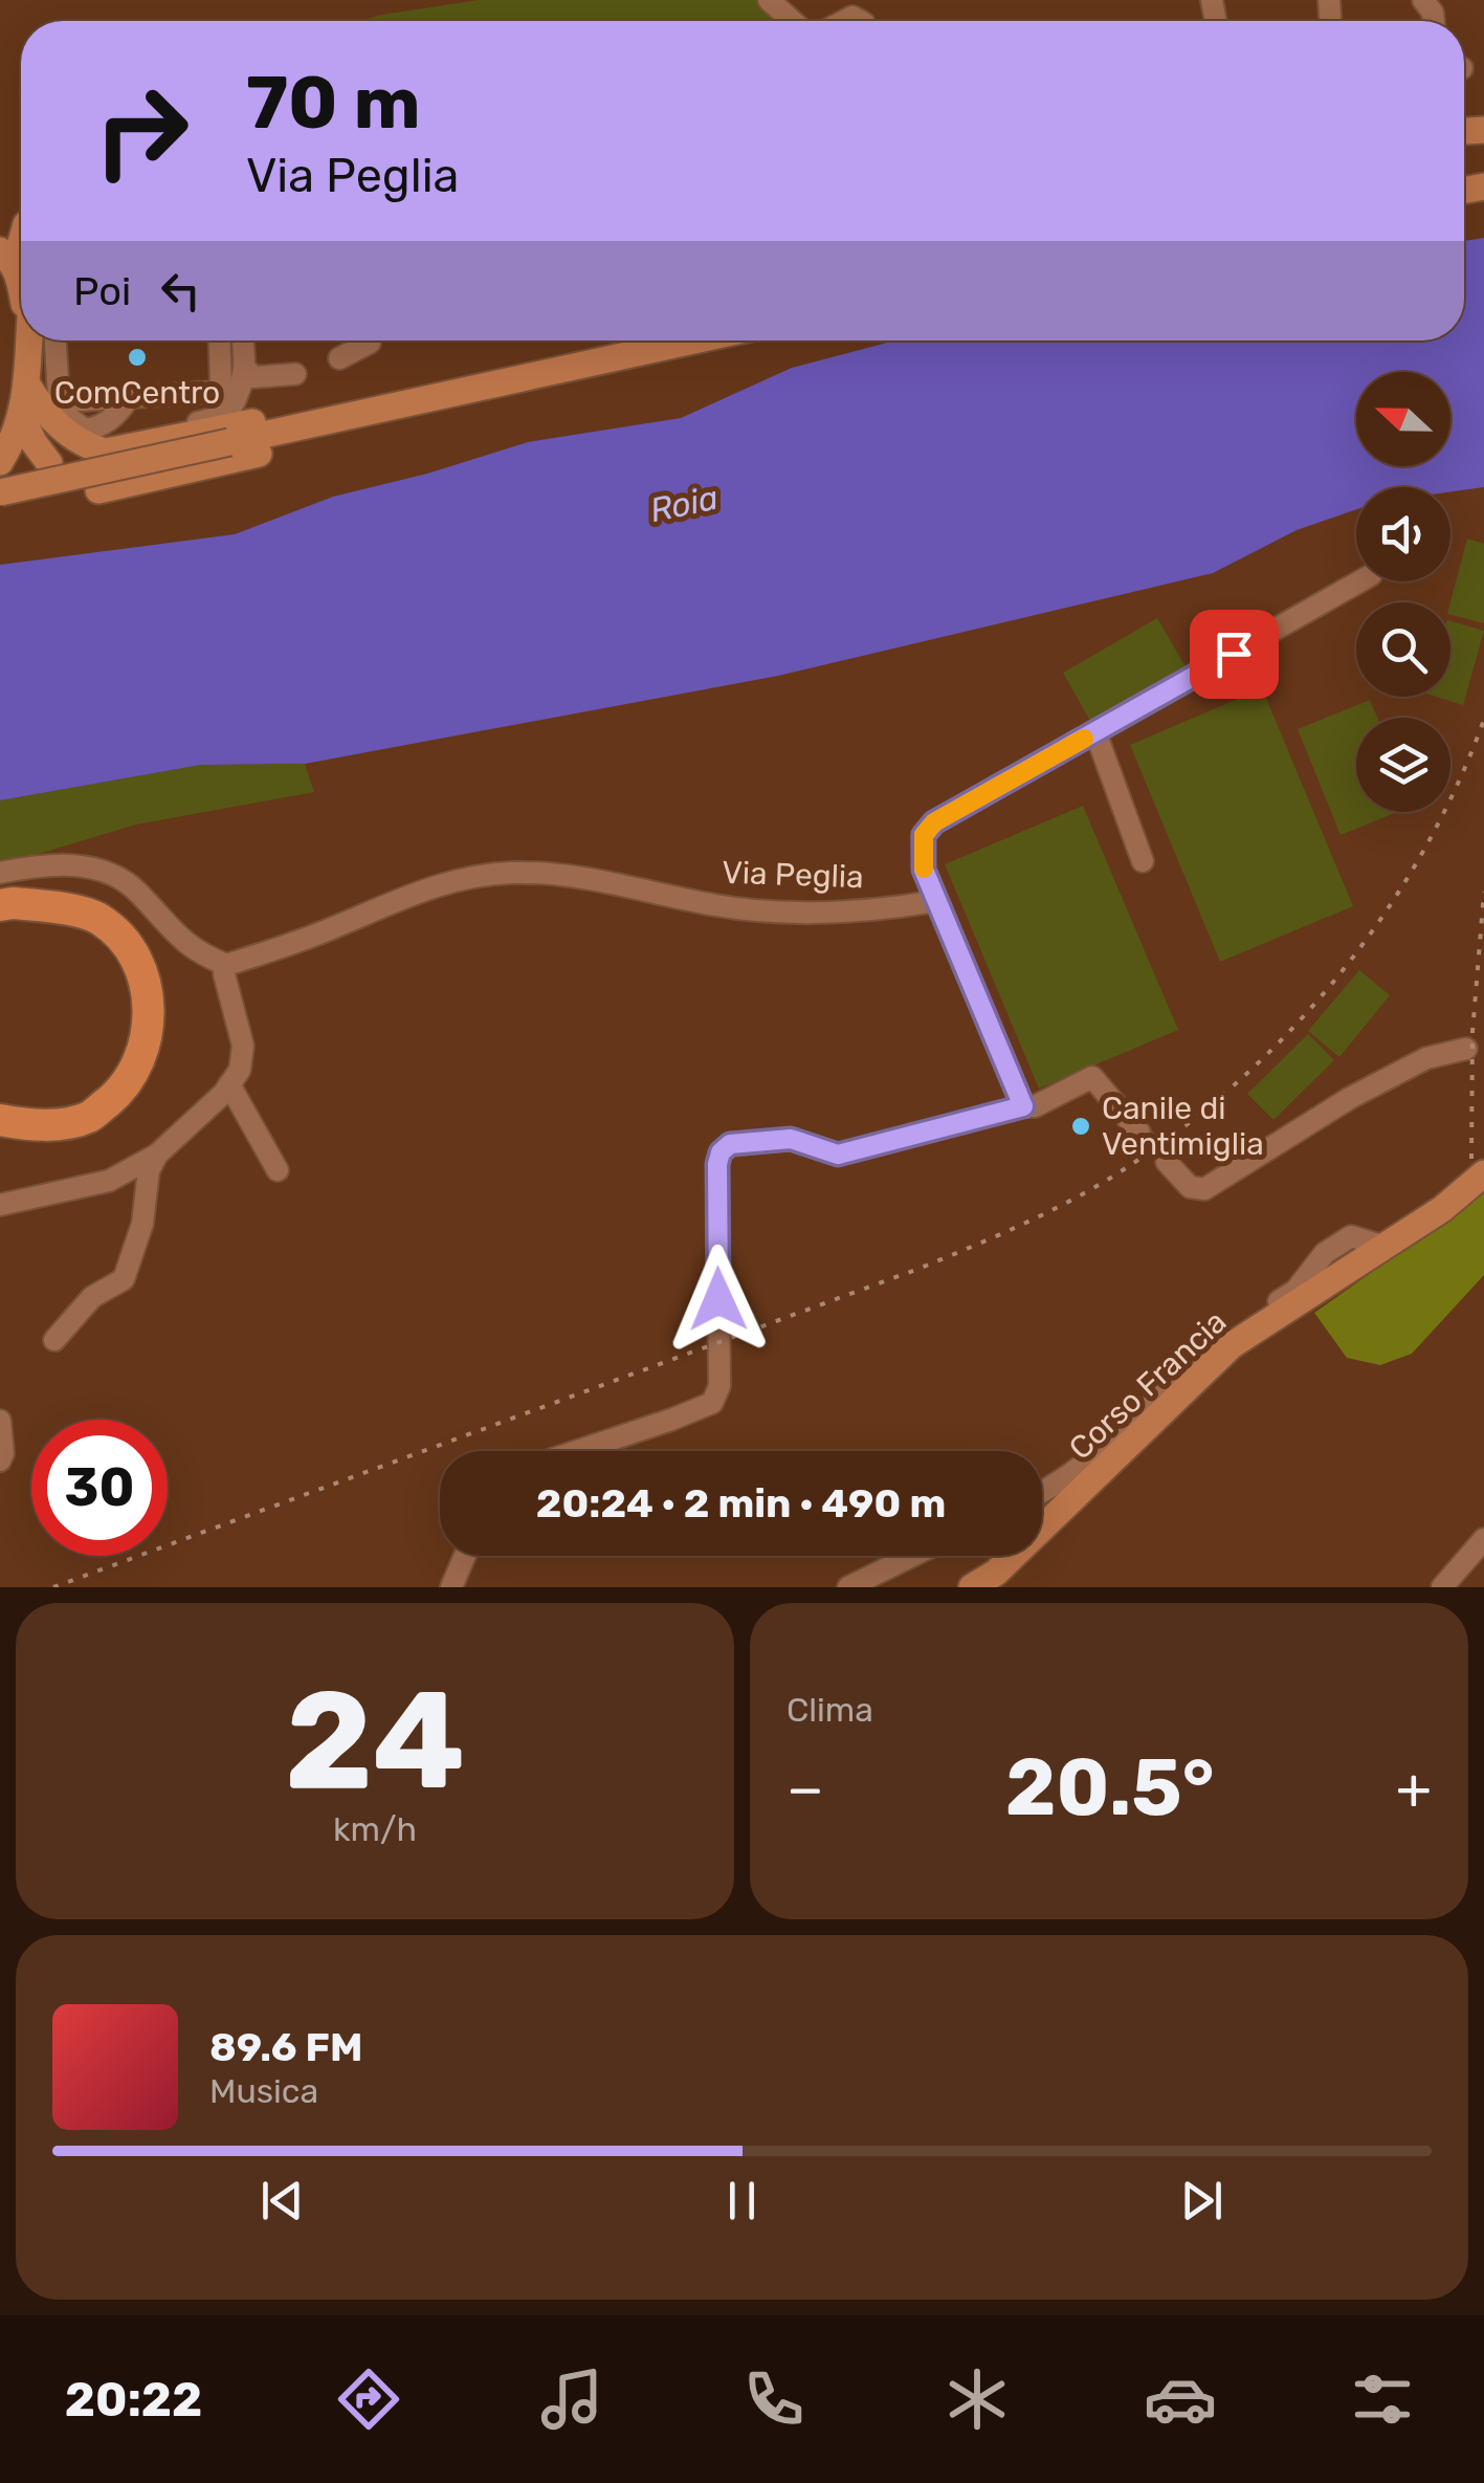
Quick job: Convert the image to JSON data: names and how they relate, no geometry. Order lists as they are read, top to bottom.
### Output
{
  "streets": {
    "main road": ["Corso Francia"],
    "street": ["Via Peglia"]
  },
  "water": ["Roia"],
  "places": ["ComCentro", "Canile di Ventimiglia"],
  "north": "left",
  "page": {
    "turn": ["70 m", "Via Peglia"],
    "then": "Poi",
    "limit": "30",
    "trip": "20:24 · 2 min · 490 m",
    "tile": [
      ["24", "km/h"],
      "Clima"
    ],
    "heat": ["−", "20.5°", "+"],
    "song": ["89.6 FM", "Musica"],
    "tabs": "20:22"
  }
}
